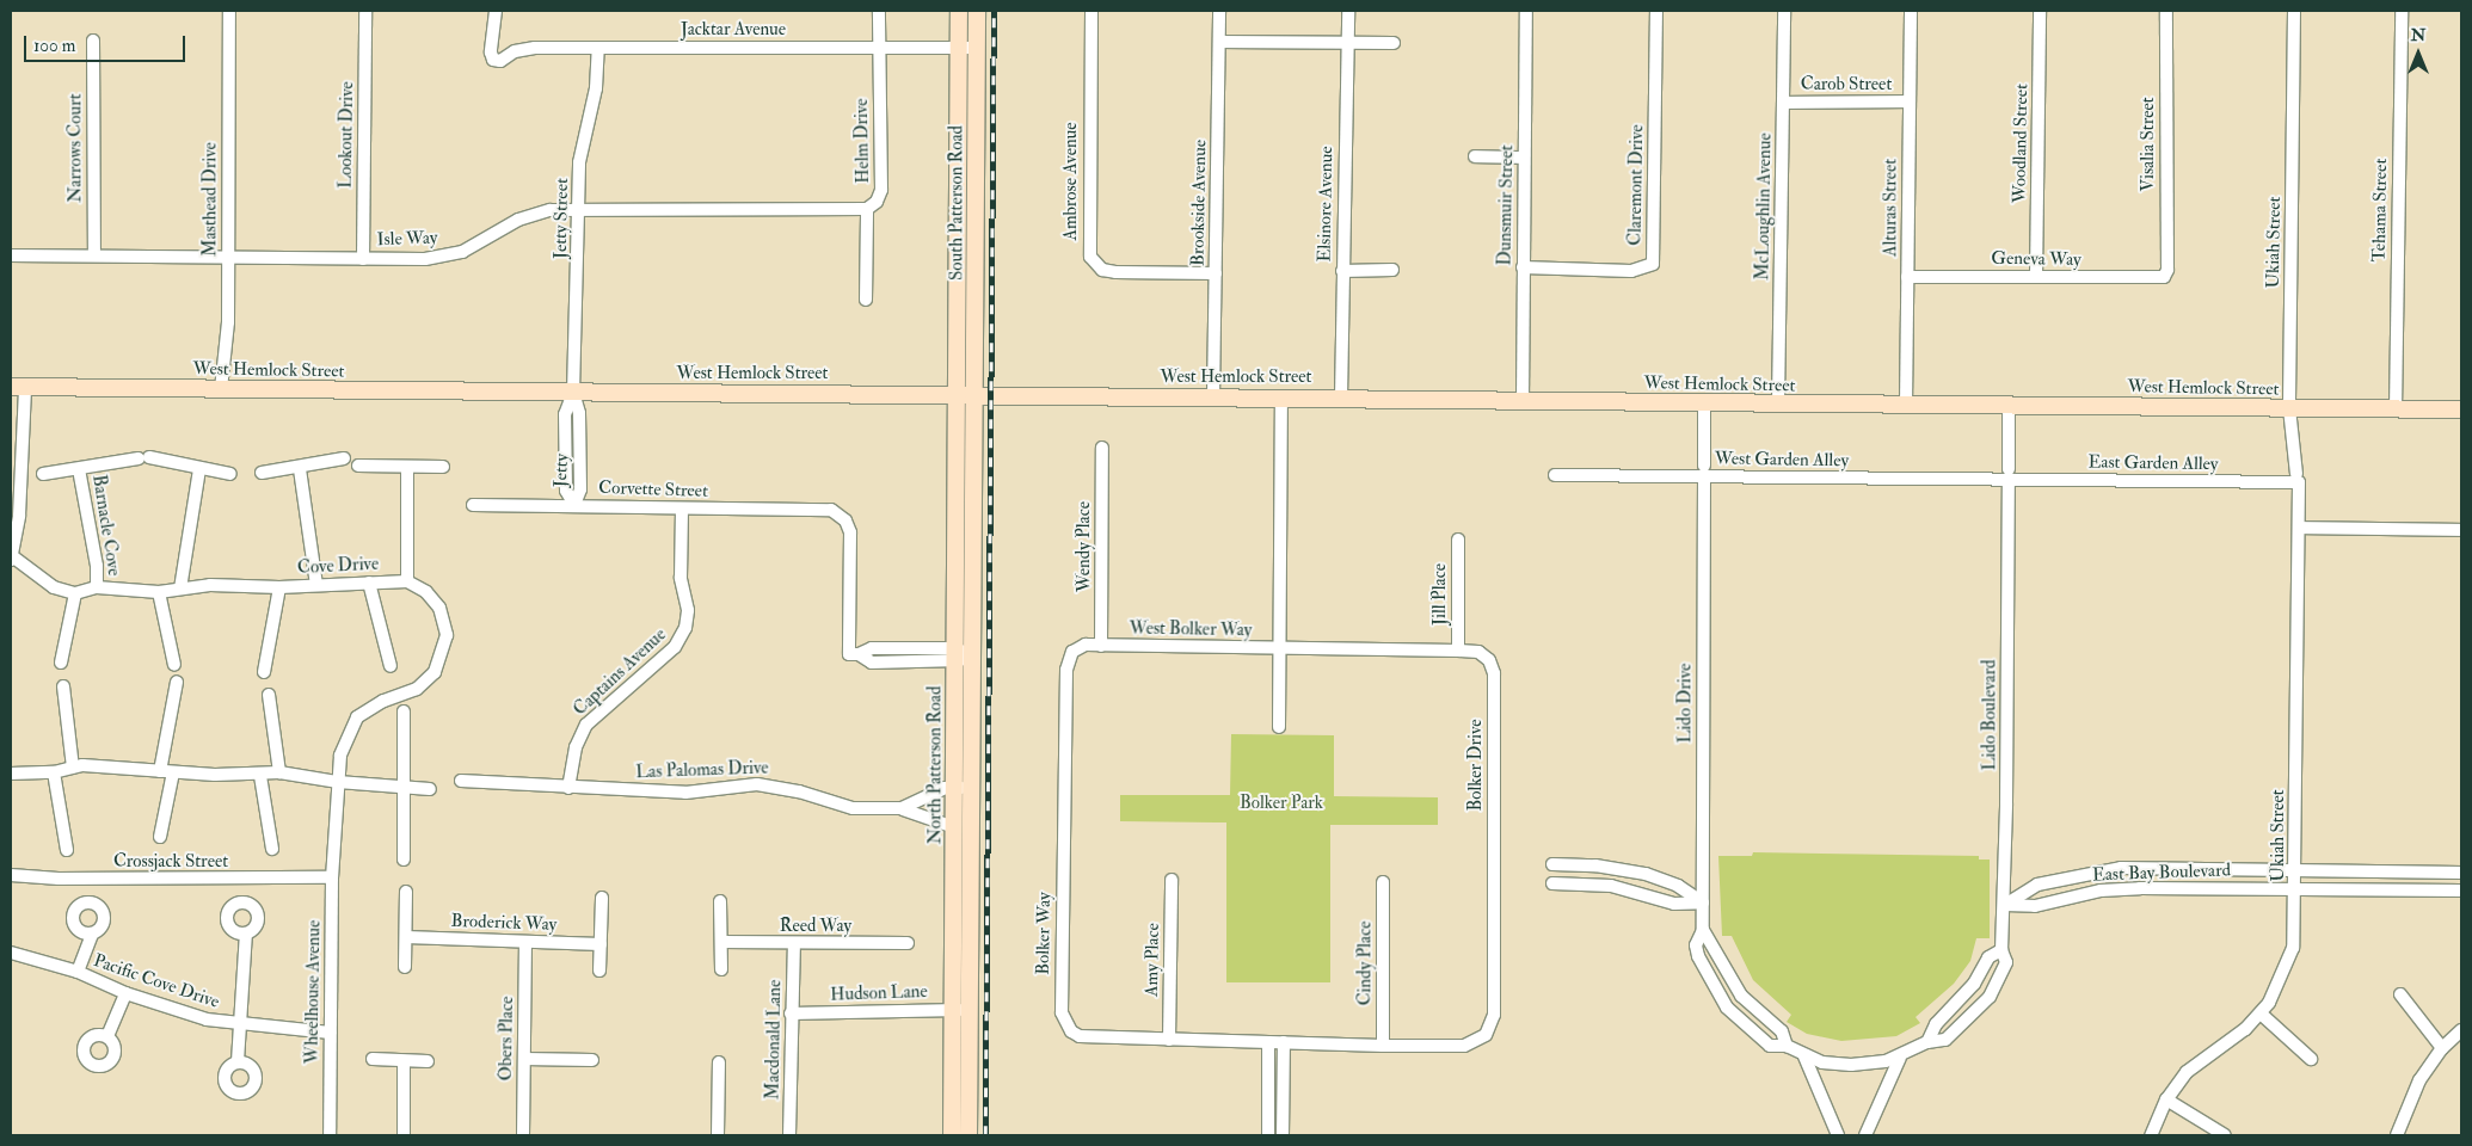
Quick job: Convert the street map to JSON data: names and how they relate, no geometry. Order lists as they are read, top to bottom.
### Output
{
  "streets": {
    "street": [
      "Jacktar Avenue",
      "Carob Street",
      "Lookout Drive",
      "Helm Drive",
      "Woodland Street",
      "Visalia Street",
      "Narrows Court",
      "Ambrose Avenue",
      "Claremont Drive",
      "Masthead Drive",
      "South Patterson Road",
      "Brookside Avenue",
      "Elsinore Avenue",
      "Dunsmuir Street",
      "McLoughlin Avenue",
      "Alturas Street",
      "Tehama Street",
      "Jetty Street",
      "Isle Way",
      "Ukiah Street",
      "Geneva Way",
      "West Hemlock Street",
      "West Garden Alley",
      "East Garden Alley",
      "Jetty",
      "Corvette Street",
      "Barnacle Cove",
      "Wendy Place",
      "Cove Drive",
      "Jill Place",
      "West Bolker Way",
      "Captains Avenue",
      "Lido Drive",
      "Lido Boulevard",
      "North Patterson Road",
      "Bolker Drive",
      "Las Palomas Drive",
      "Crossjack Street",
      "East Bay Boulevard",
      "Broderick Way",
      "Reed Way",
      "Bolker Way",
      "Amy Place",
      "Cindy Place",
      "Pacific Cove Drive",
      "Wheelhouse Avenue",
      "Hudson Lane",
      "Obers Place",
      "Macdonald Lane"
    ]
  },
  "crossings": [
    ["Jacktar Avenue", "Helm Drive"],
    ["Jacktar Avenue", "South Patterson Road"],
    ["Jacktar Avenue", "Jetty Street"],
    ["Carob Street", "McLoughlin Avenue"],
    ["Carob Street", "Alturas Street"],
    ["Lookout Drive", "Isle Way"],
    ["Helm Drive", "Isle Way"],
    ["Woodland Street", "Geneva Way"],
    ["Visalia Street", "Geneva Way"],
    ["Narrows Court", "Isle Way"],
    ["Ambrose Avenue", "Brookside Avenue"],
    ["Claremont Drive", "Dunsmuir Street"],
    ["Masthead Drive", "Isle Way"],
    ["Masthead Drive", "West Hemlock Street"],
    ["South Patterson Road", "West Hemlock Street"],
    ["South Patterson Road", "North Patterson Road"],
    ["Brookside Avenue", "West Hemlock Street"],
    ["Elsinore Avenue", "West Hemlock Street"],
    ["Dunsmuir Street", "West Hemlock Street"],
    ["McLoughlin Avenue", "West Hemlock Street"],
    ["Alturas Street", "Geneva Way"],
    ["Alturas Street", "West Hemlock Street"],
    ["Tehama Street", "West Hemlock Street"],
    ["Jetty Street", "Isle Way"],
    ["Jetty Street", "West Hemlock Street"],
    ["Jetty Street", "Jetty"],
    ["Ukiah Street", "West Hemlock Street"],
    ["Ukiah Street", "East Garden Alley"],
    ["Ukiah Street", "East Bay Boulevard"],
    ["West Hemlock Street", "Jetty"],
    ["West Hemlock Street", "Lido Drive"],
    ["West Hemlock Street", "Lido Boulevard"],
    ["West Hemlock Street", "North Patterson Road"],
    ["West Garden Alley", "East Garden Alley"],
    ["West Garden Alley", "Lido Drive"],
    ["West Garden Alley", "Lido Boulevard"],
    ["East Garden Alley", "Lido Boulevard"],
    ["Jetty", "Corvette Street"],
    ["Corvette Street", "Captains Avenue"],
    ["Corvette Street", "North Patterson Road"],
    ["Barnacle Cove", "Cove Drive"],
    ["Wendy Place", "West Bolker Way"],
    ["Wendy Place", "Bolker Way"],
    ["Jill Place", "Bolker Drive"],
    ["West Bolker Way", "Bolker Drive"],
    ["West Bolker Way", "Bolker Way"],
    ["Captains Avenue", "Las Palomas Drive"],
    ["Lido Drive", "Lido Boulevard"],
    ["Lido Boulevard", "East Bay Boulevard"],
    ["North Patterson Road", "Las Palomas Drive"],
    ["North Patterson Road", "Hudson Lane"],
    ["Bolker Drive", "Bolker Way"],
    ["Bolker Drive", "Cindy Place"],
    ["Crossjack Street", "Wheelhouse Avenue"],
    ["Broderick Way", "Obers Place"],
    ["Reed Way", "Macdonald Lane"],
    ["Bolker Way", "Amy Place"],
    ["Pacific Cove Drive", "Wheelhouse Avenue"],
    ["Hudson Lane", "Macdonald Lane"]
  ],
  "parks": ["Bolker Park"],
  "scale_bar": "100 m",
  "north": "top"
}
